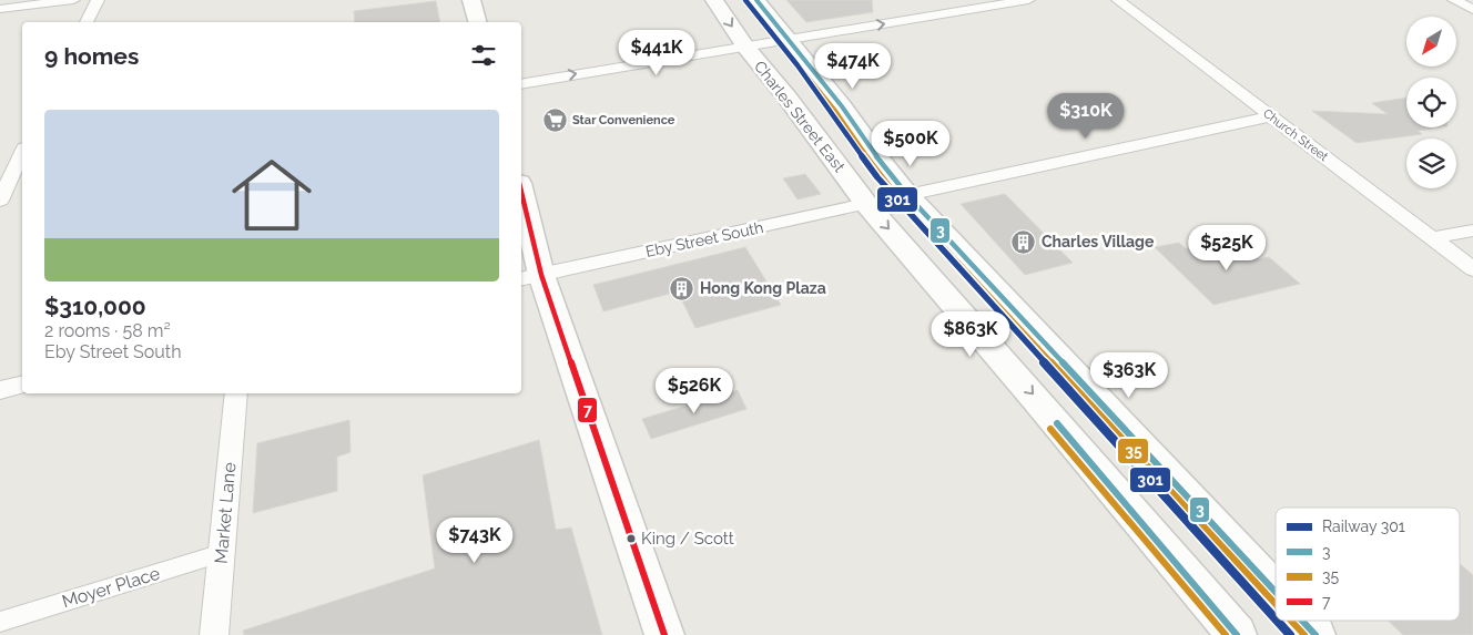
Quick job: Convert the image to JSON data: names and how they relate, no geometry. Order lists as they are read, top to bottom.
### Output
{
  "streets": {
    "main road": ["Charles Street East"],
    "street": [
      "Church Street",
      "Eby Street South",
      "Market Lane",
      "Moyer Place"
    ]
  },
  "crossings": [
    ["Charles Street East", "Eby Street South"],
    ["Market Lane", "Moyer Place"]
  ],
  "places": {
    "supermarket": ["Star Convenience"],
    "building": ["Charles Village", "Hong Kong Plaza"],
    "other": ["King / Scott"]
  },
  "lines": [
    "rail line 301",
    "transit line 3",
    "transit line 35",
    "transit line 7"
  ],
  "legend": [
    "Railway 301",
    "3",
    "35",
    "7"
  ],
  "north": "bottom left",
  "page": {
    "heading": "9 homes",
    "price": [
      "$441K",
      "$474K",
      "$310K",
      "$500K",
      "$525K",
      "$863K",
      "$363K",
      "$526K",
      "$743K"
    ],
    "list": [
      {
        "name": "$310,000",
        "note": "2 rooms · 58 m² · Eby Street South"
      }
    ]
  }
}
